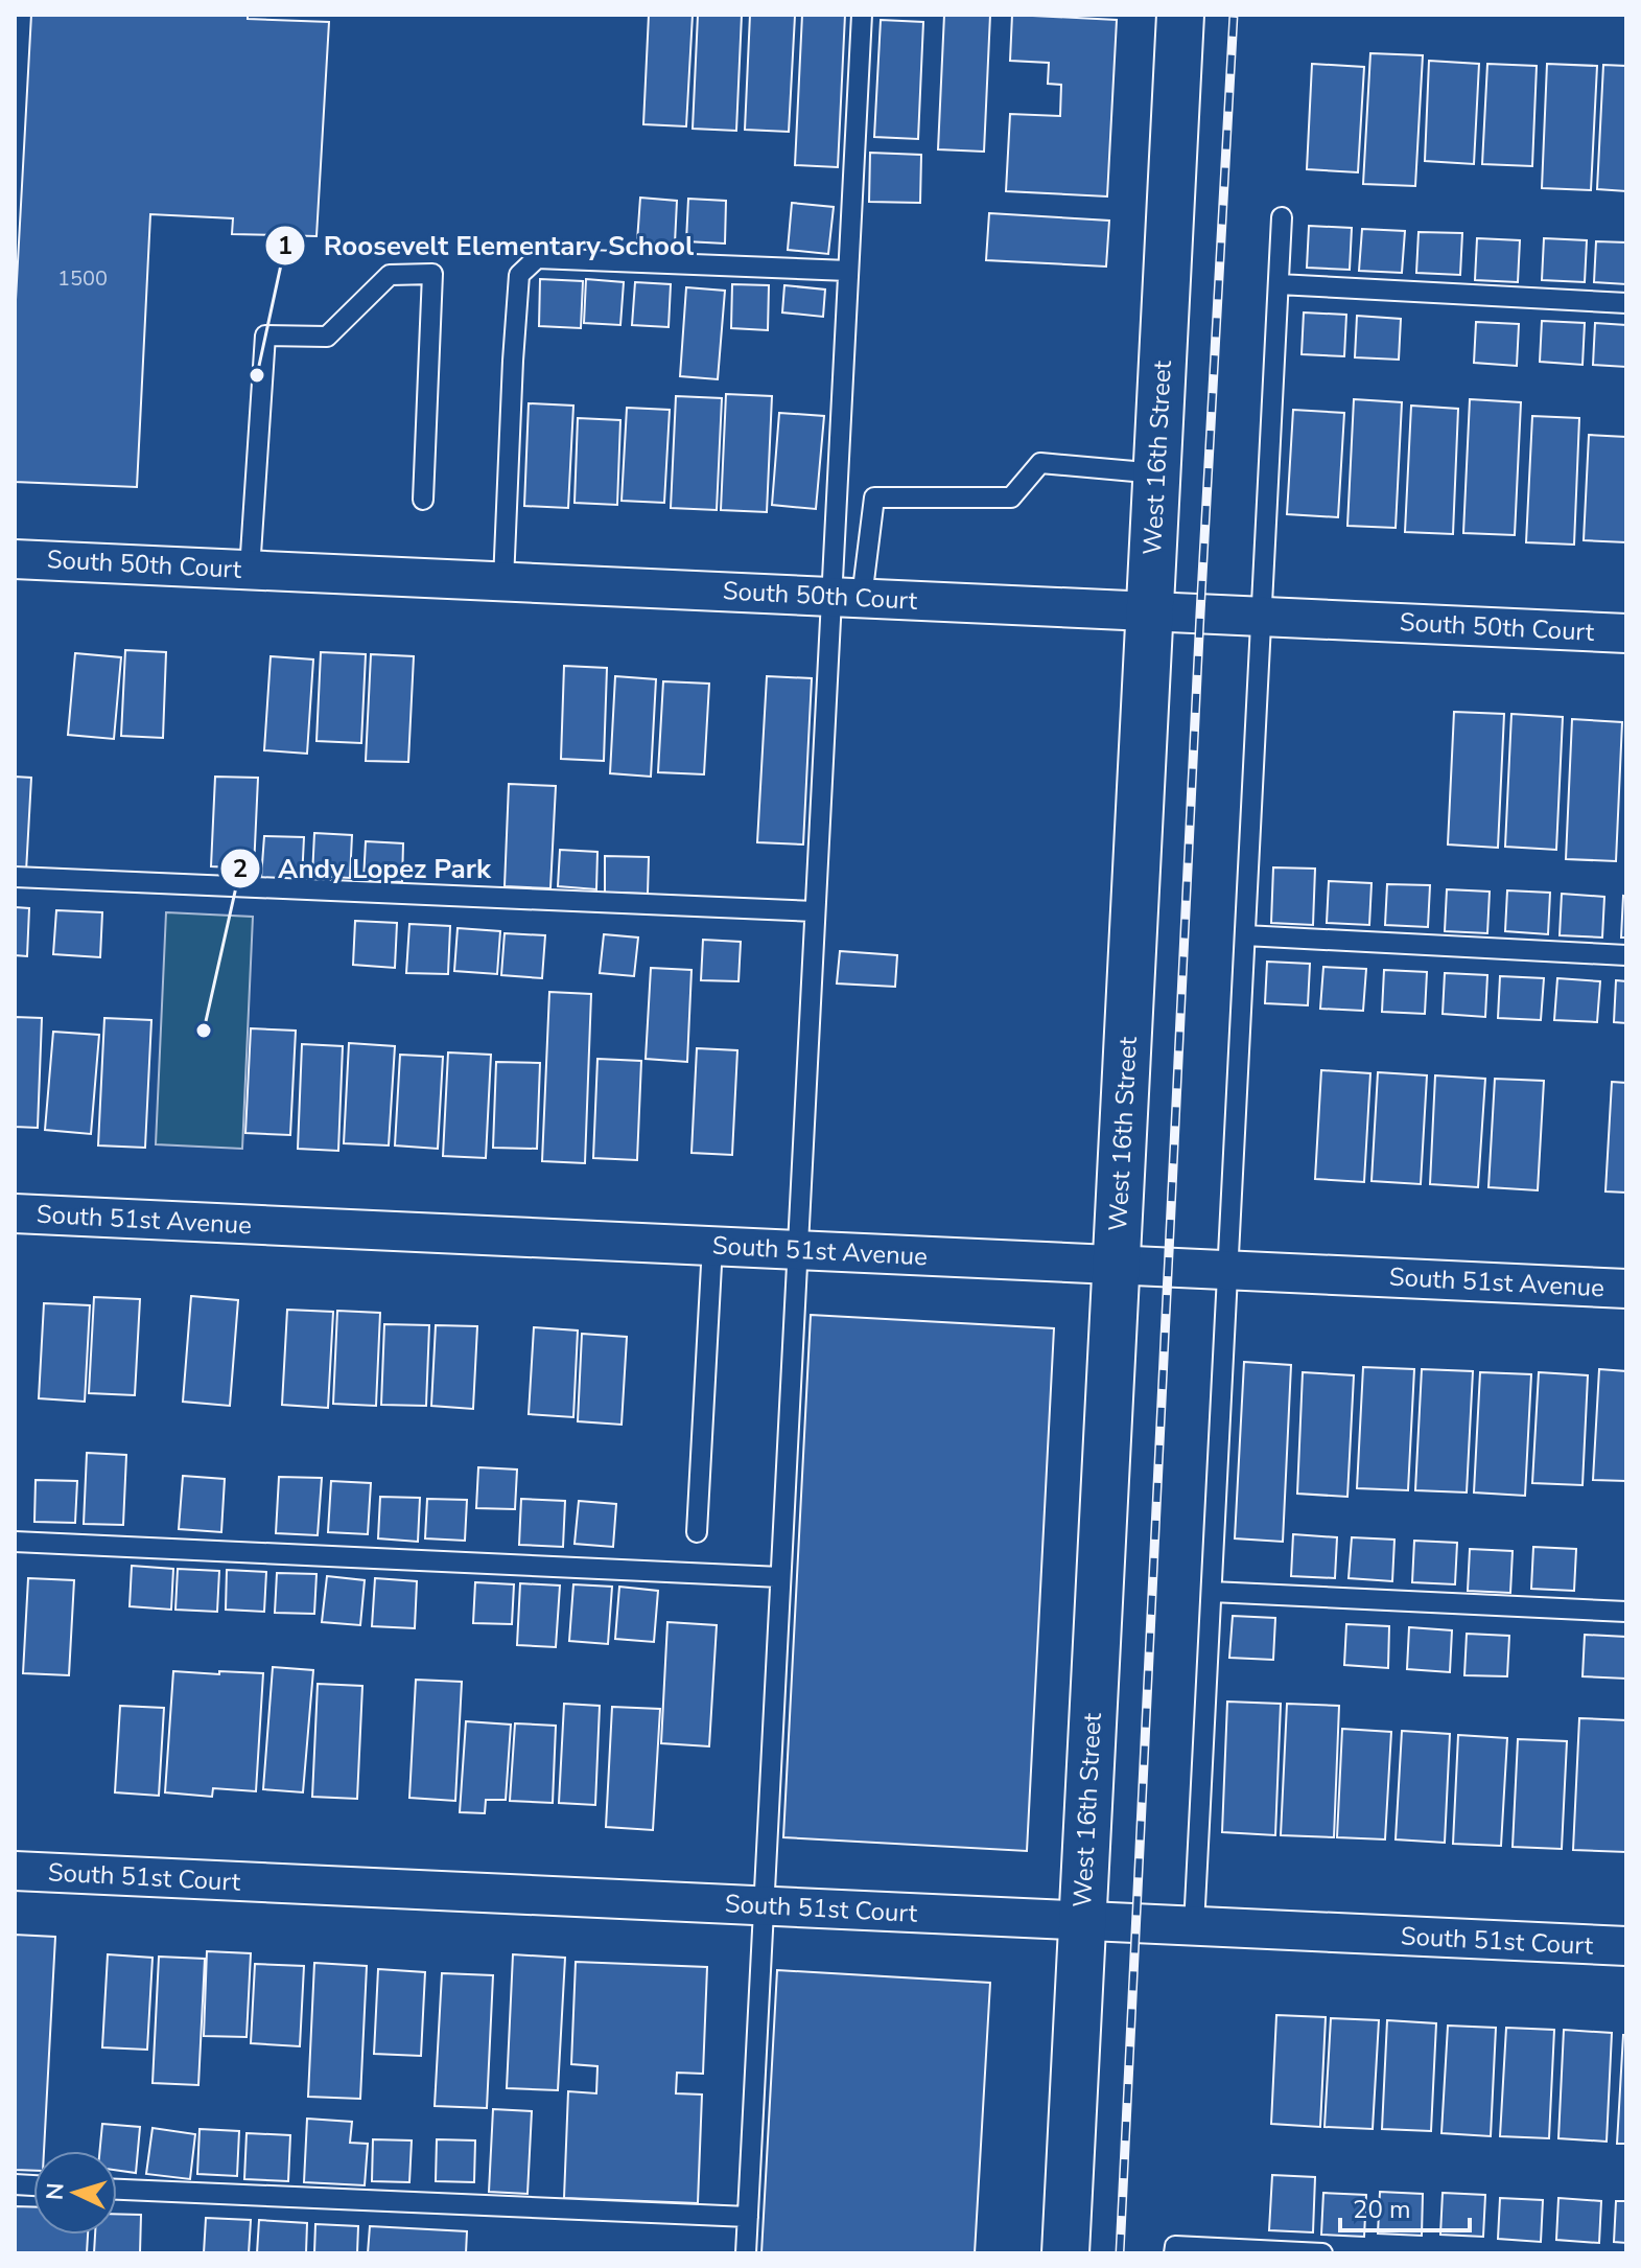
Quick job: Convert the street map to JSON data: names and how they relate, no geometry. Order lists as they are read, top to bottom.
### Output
{
  "streets": {
    "street": [
      "West 16th Street",
      "South 50th Court",
      "South 51st Avenue",
      "South 51st Court"
    ]
  },
  "crossings": [
    ["West 16th Street", "South 50th Court"],
    ["West 16th Street", "South 51st Avenue"],
    ["West 16th Street", "South 51st Court"]
  ],
  "places": ["Roosevelt Elementary School", "Andy Lopez Park"],
  "house_numbers": ["1500"],
  "scale_bar": "20 m",
  "north": "left"
}
